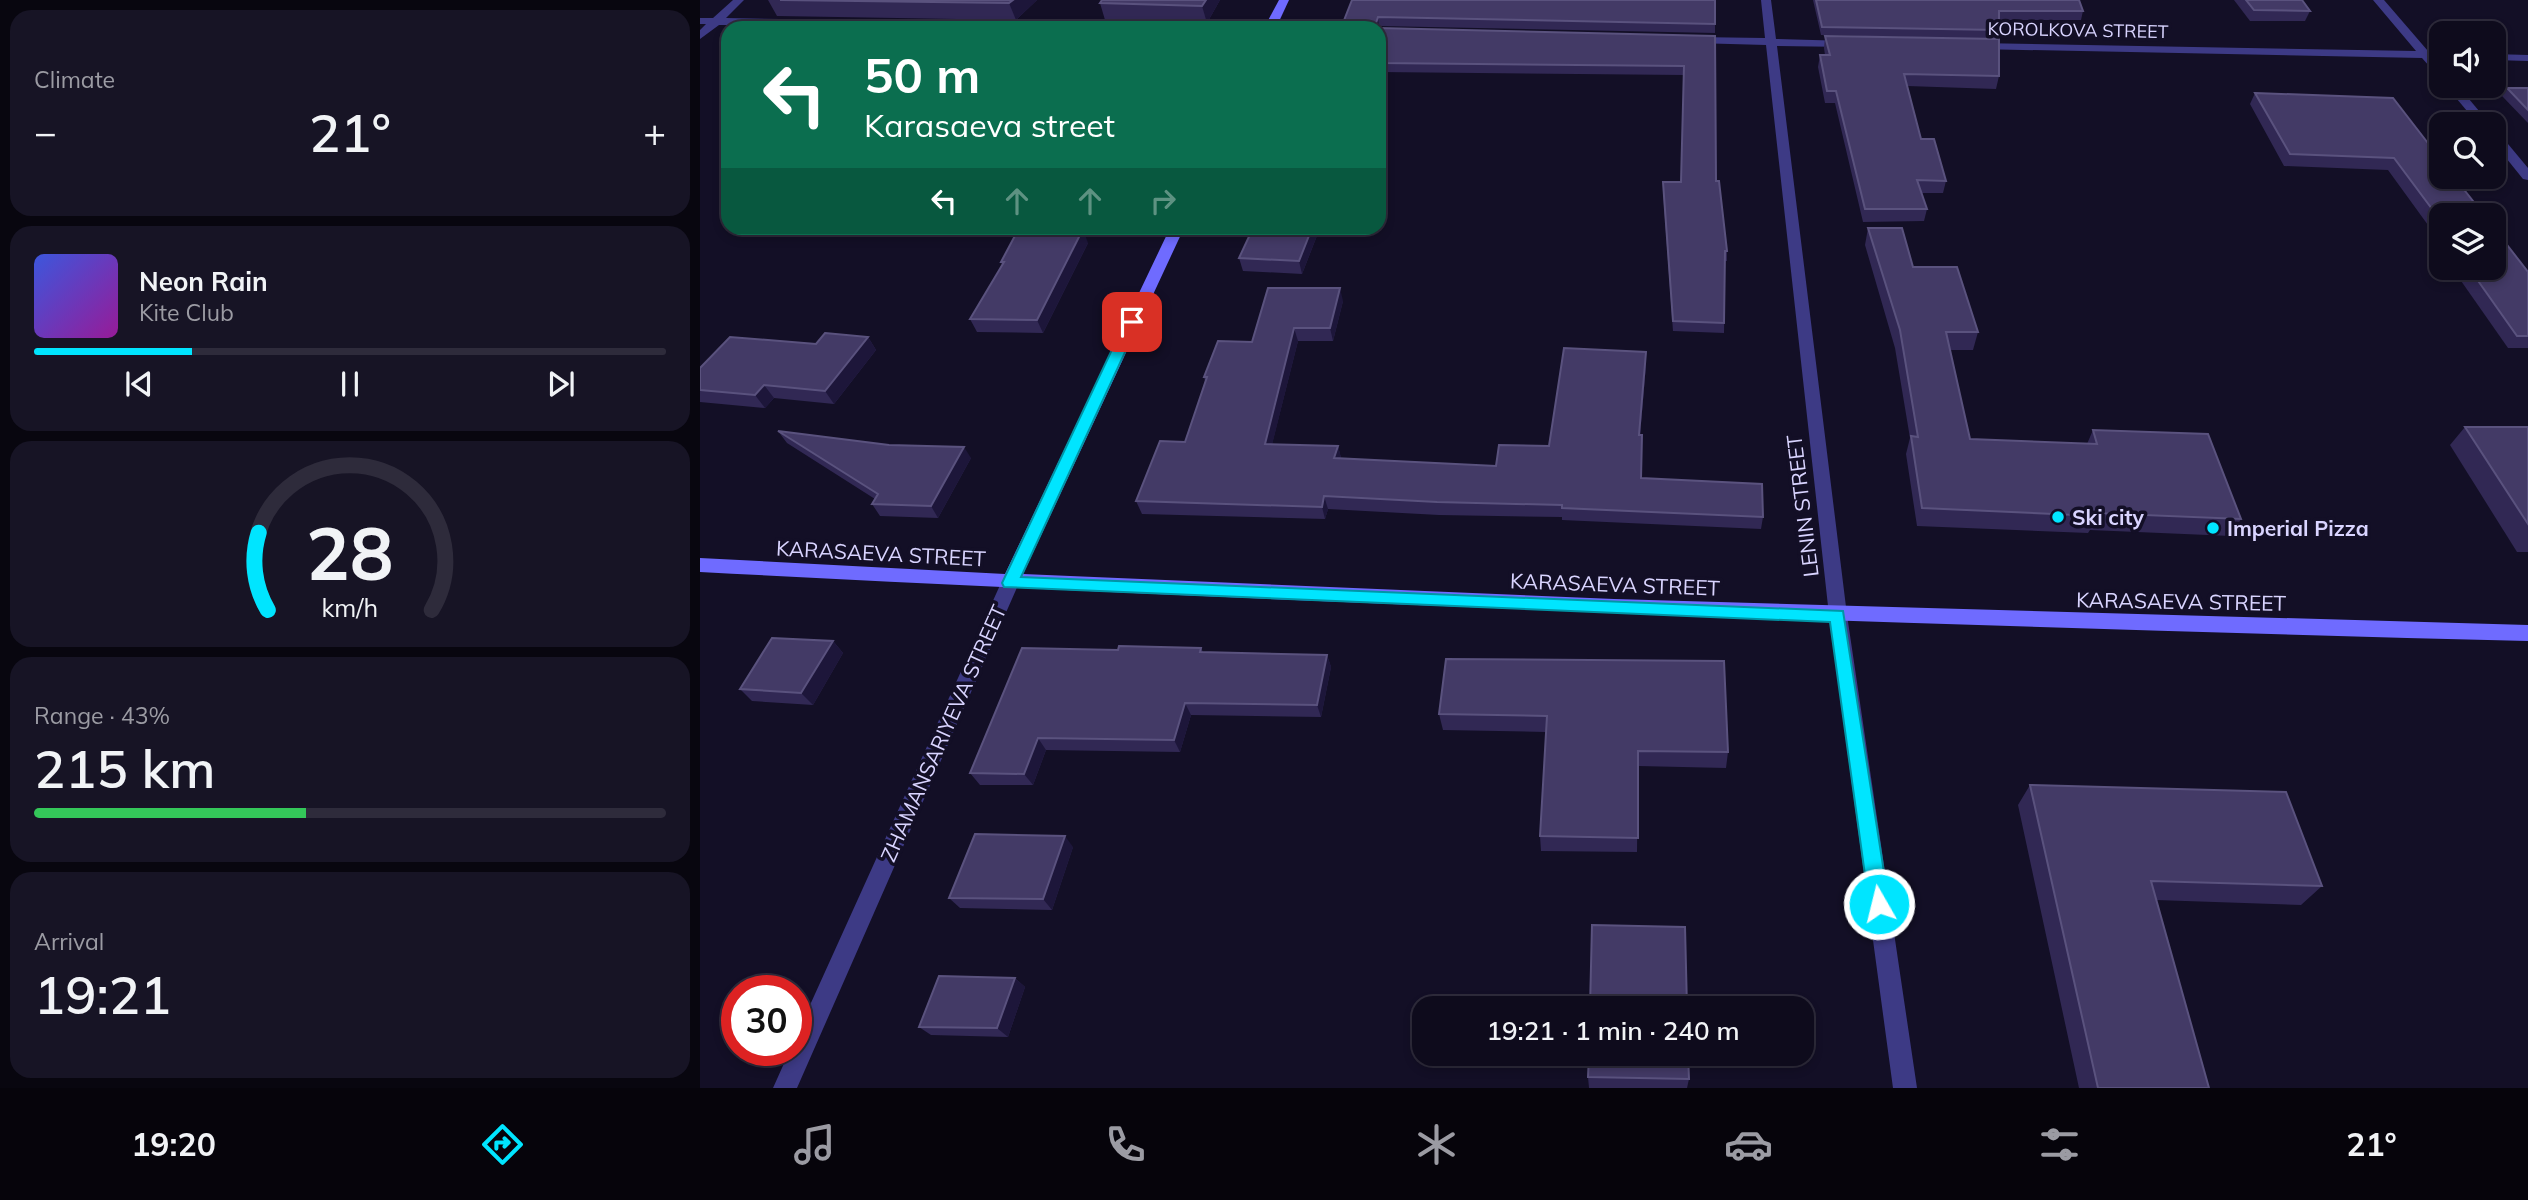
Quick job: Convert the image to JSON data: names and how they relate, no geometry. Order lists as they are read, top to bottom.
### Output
{
  "streets": {
    "main road": ["KARASAEVA STREET", "ZHAMANSARIYEVA STREET"],
    "street": ["KOROLKOVA STREET", "LENIN STREET"]
  },
  "crossings": [
    ["LENIN STREET", "KARASAEVA STREET"],
    ["KARASAEVA STREET", "ZHAMANSARIYEVA STREET"]
  ],
  "places": ["Ski city", "Imperial Pizza"],
  "page": {
    "tile": [
      "Climate",
      ["Range · 43%", "215 km"],
      ["Arrival", "19:21"]
    ],
    "turn": ["50 m", "Karasaeva street"],
    "heat": ["−", "21°", "+"],
    "song": ["Neon Rain", "Kite Club"],
    "limit": "30",
    "trip": "19:21 · 1 min · 240 m",
    "tabs": ["19:20", "21°"],
    "gauge": ["28", "km/h"]
  }
}
